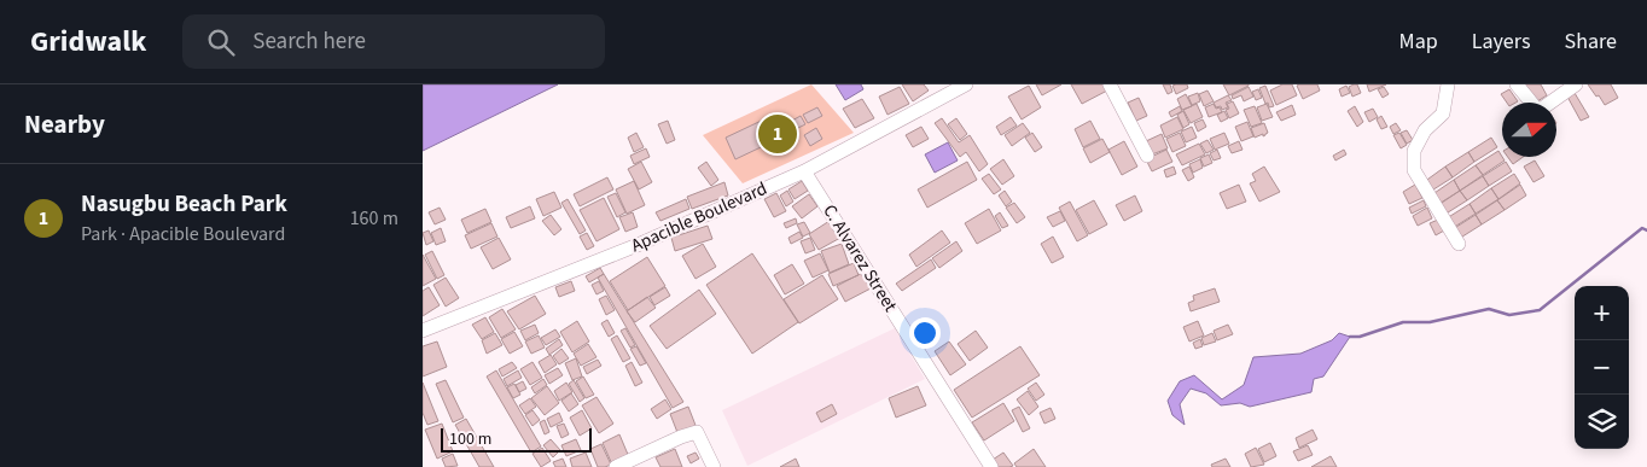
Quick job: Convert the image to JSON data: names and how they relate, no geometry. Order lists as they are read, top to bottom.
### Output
{
  "streets": {
    "street": ["Apacible Boulevard", "C. Alvarez Street"]
  },
  "crossings": [
    ["Apacible Boulevard", "C. Alvarez Street"]
  ],
  "scale_bar": "100 m",
  "north": "right",
  "page": {
    "header": "Gridwalk",
    "search": "Search here",
    "nav": ["Map", "Layers", "Share"],
    "heading": "Nearby",
    "pins": "1",
    "list": [
      {
        "mark": "1",
        "name": "Nasugbu Beach Park",
        "note": "Park · Apacible Boulevard",
        "value": "160 m"
      }
    ],
    "map_buttons": ["+", "−"],
    "scale": "100 m"
  }
}
